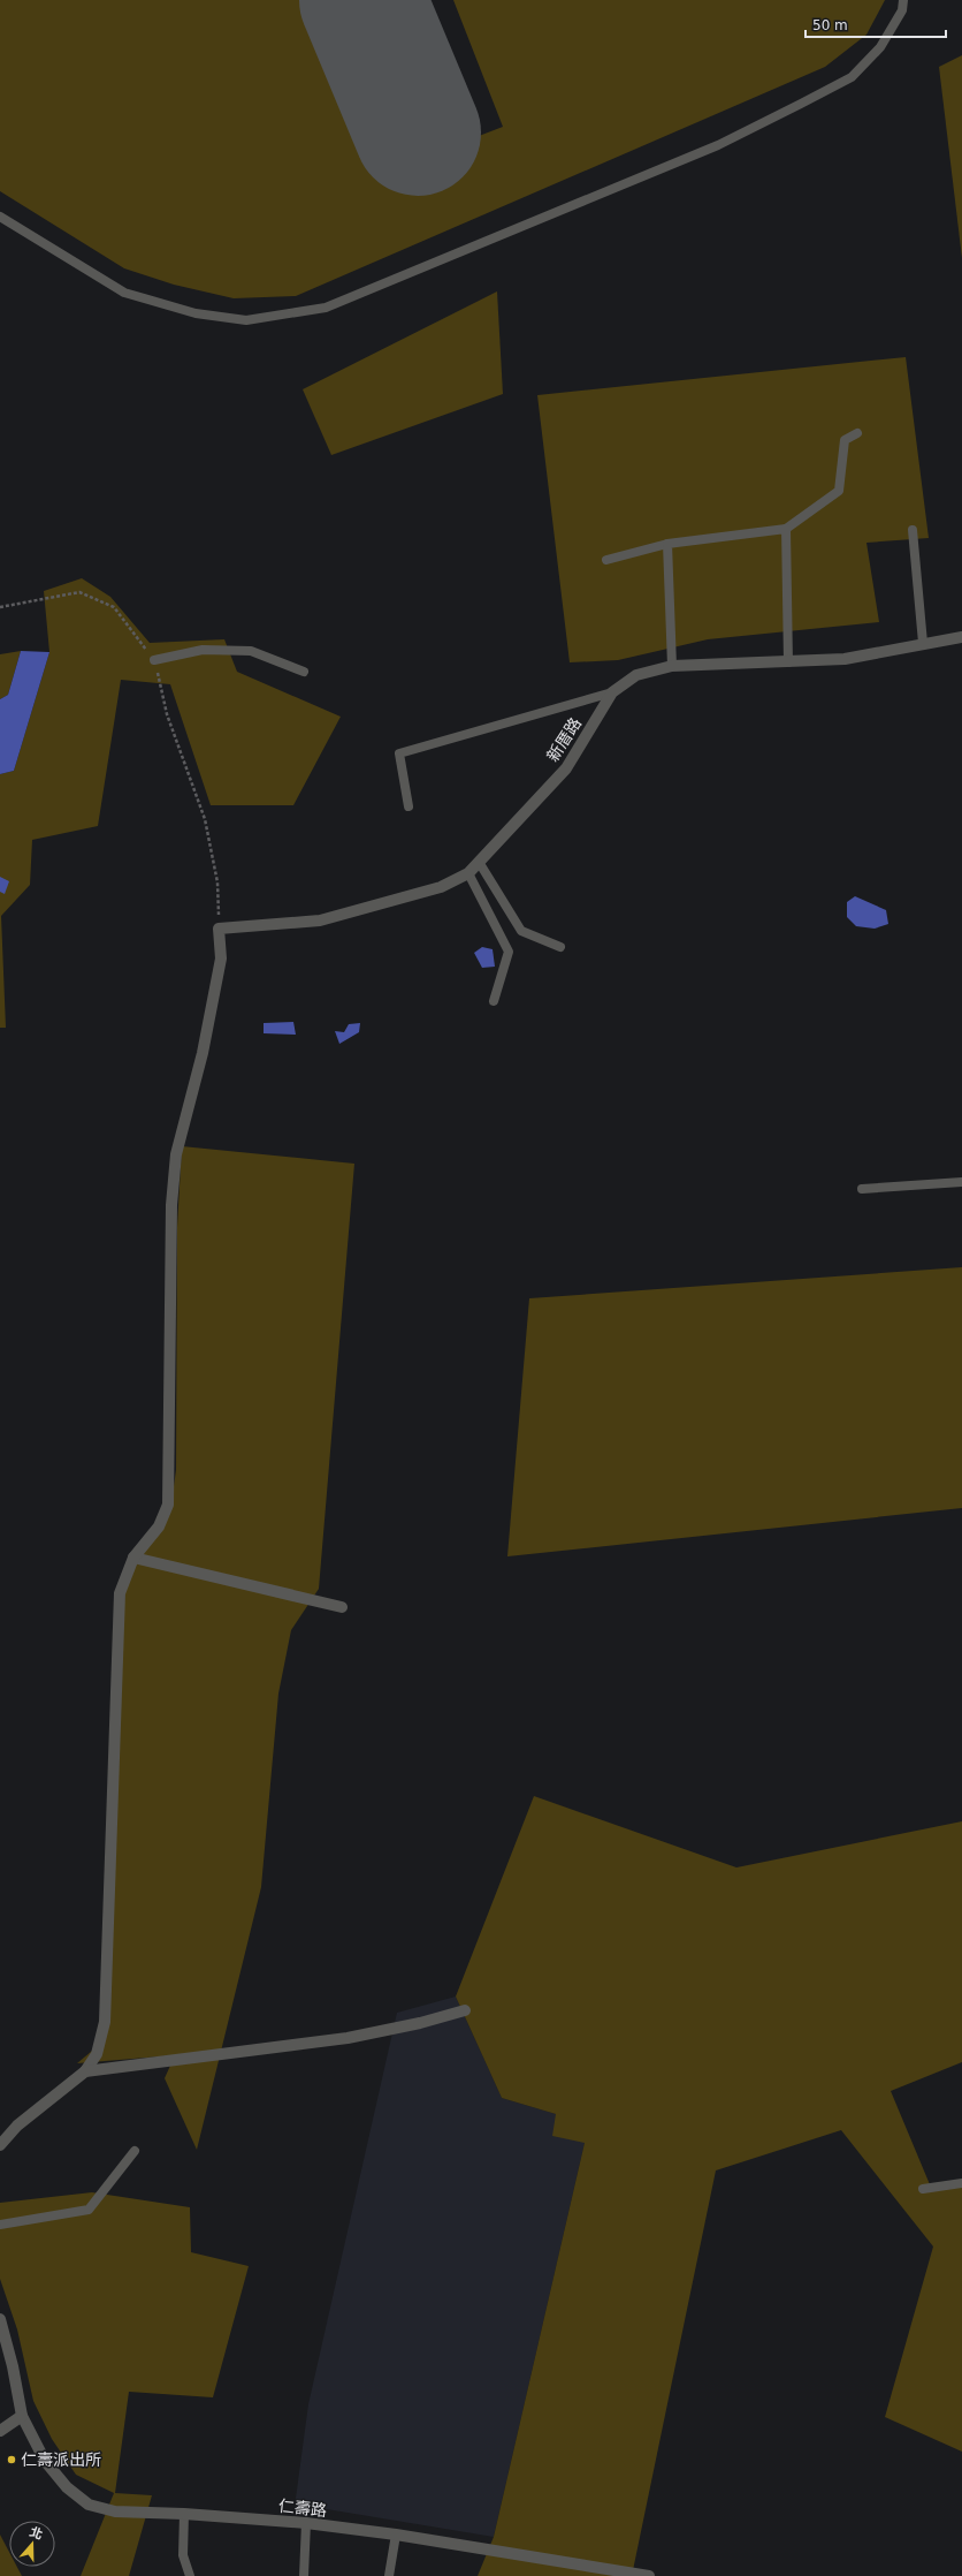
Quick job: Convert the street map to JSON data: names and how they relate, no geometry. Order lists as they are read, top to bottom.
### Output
{
  "streets": {
    "street": ["新厝路", "仁壽路"]
  },
  "places": ["仁壽派出所"],
  "scale_bar": "50 m",
  "north": "top"
}
